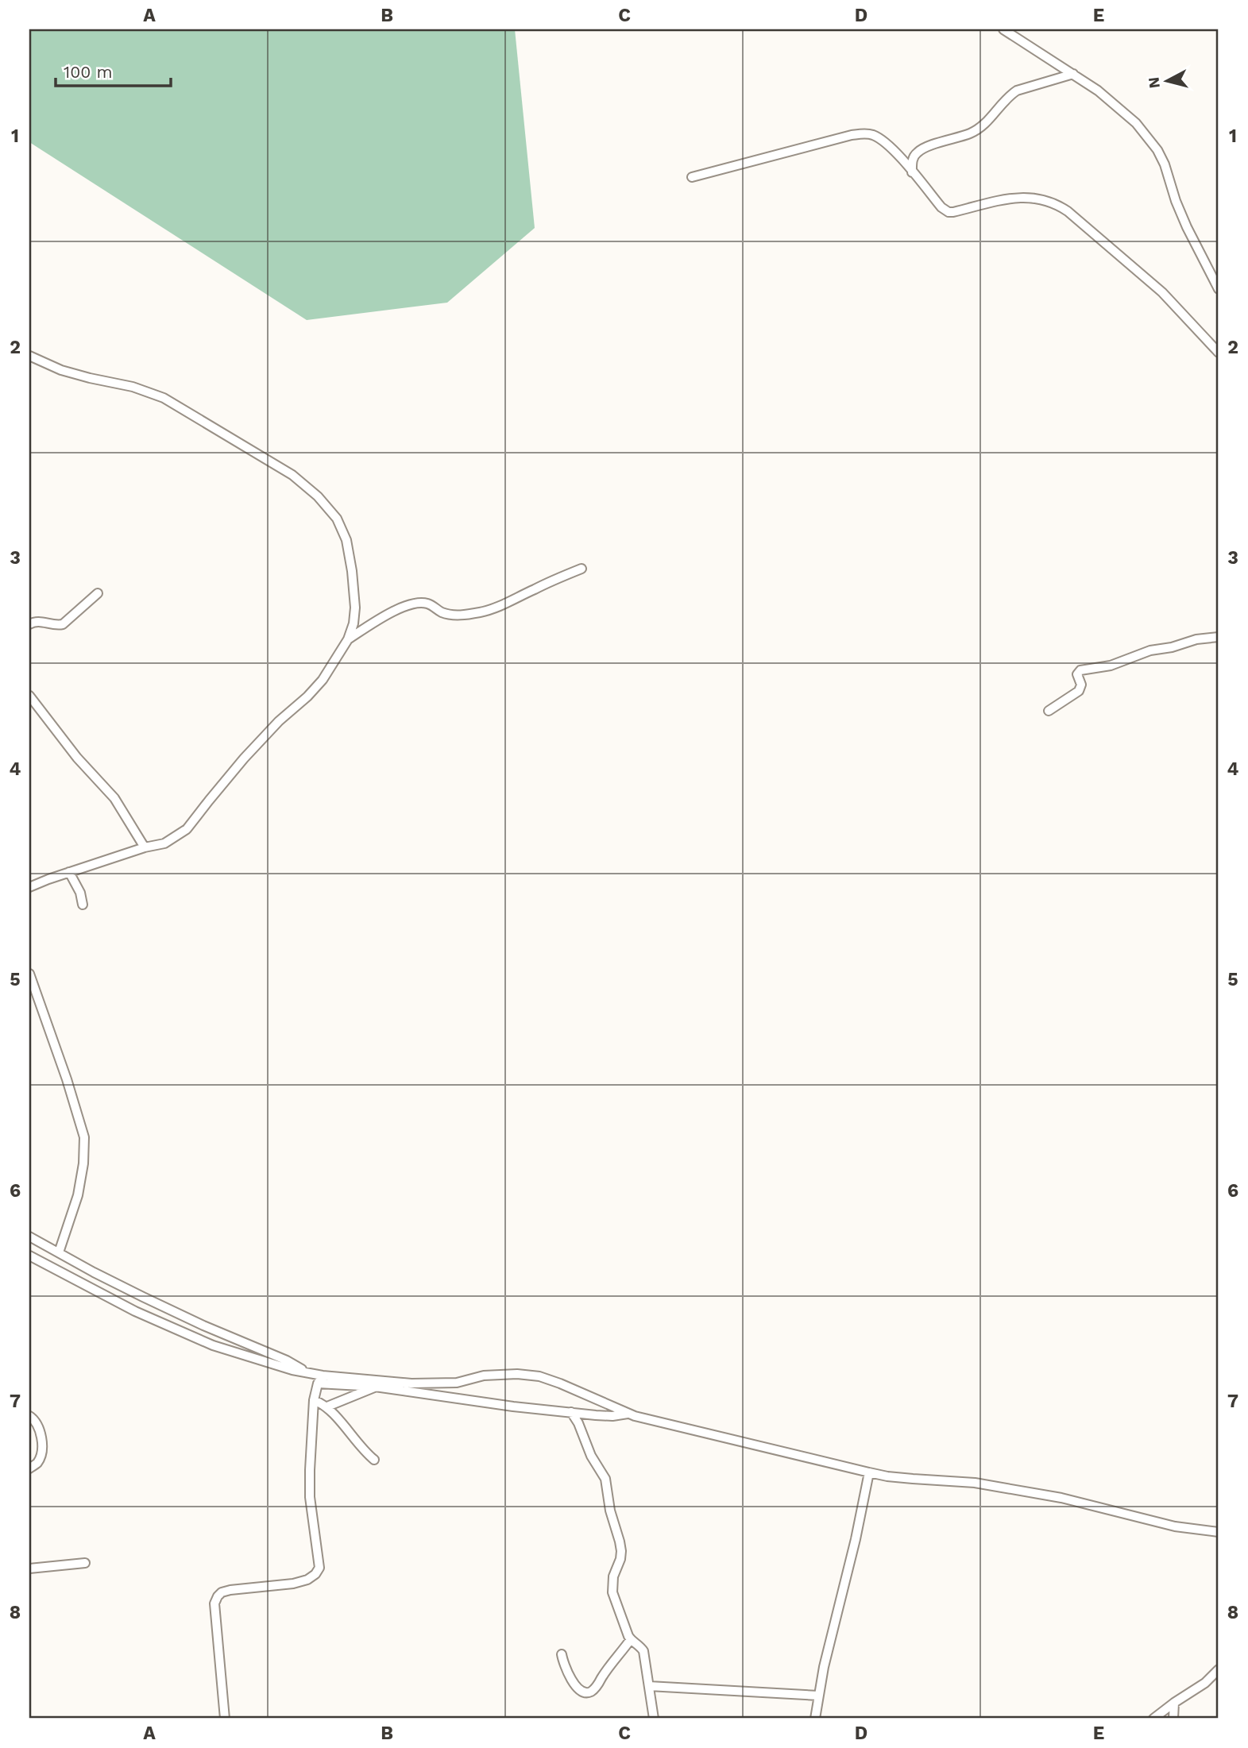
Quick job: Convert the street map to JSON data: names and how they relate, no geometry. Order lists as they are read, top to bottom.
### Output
{
  "scale_bar": "100 m",
  "north": "left",
  "grid": {
    "columns": [
      "A",
      "B",
      "C",
      "D",
      "E"
    ],
    "rows": [
      "1",
      "2",
      "3",
      "4",
      "5",
      "6",
      "7",
      "8"
    ]
  }
}
